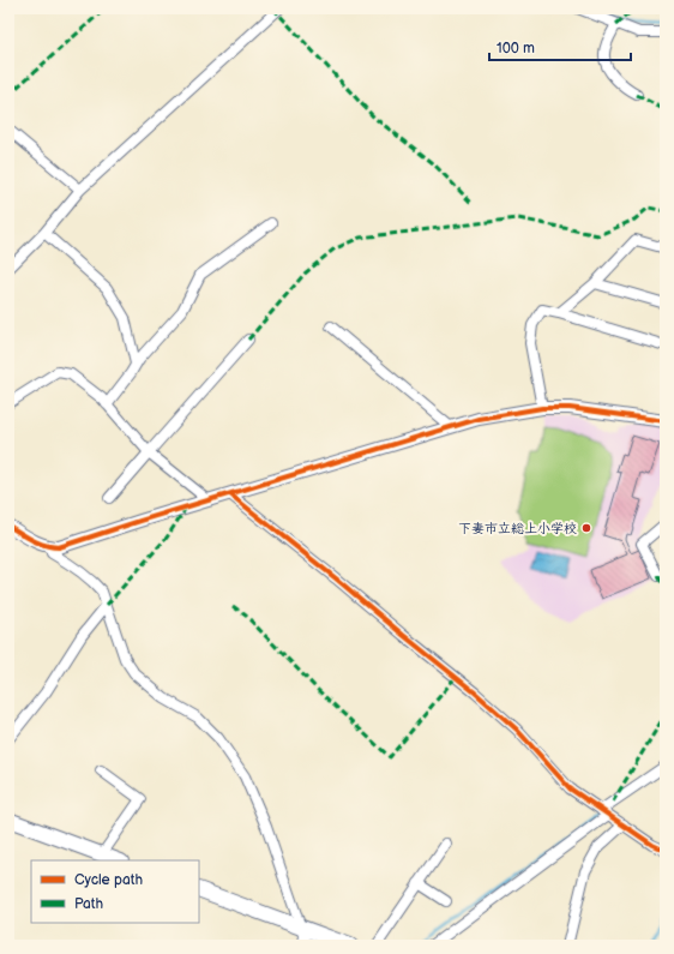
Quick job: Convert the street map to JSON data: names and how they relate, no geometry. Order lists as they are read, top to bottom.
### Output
{
  "places": ["下妻市立総上小学校"],
  "legend": ["Cycle path", "Path"],
  "scale_bar": "100 m"
}
